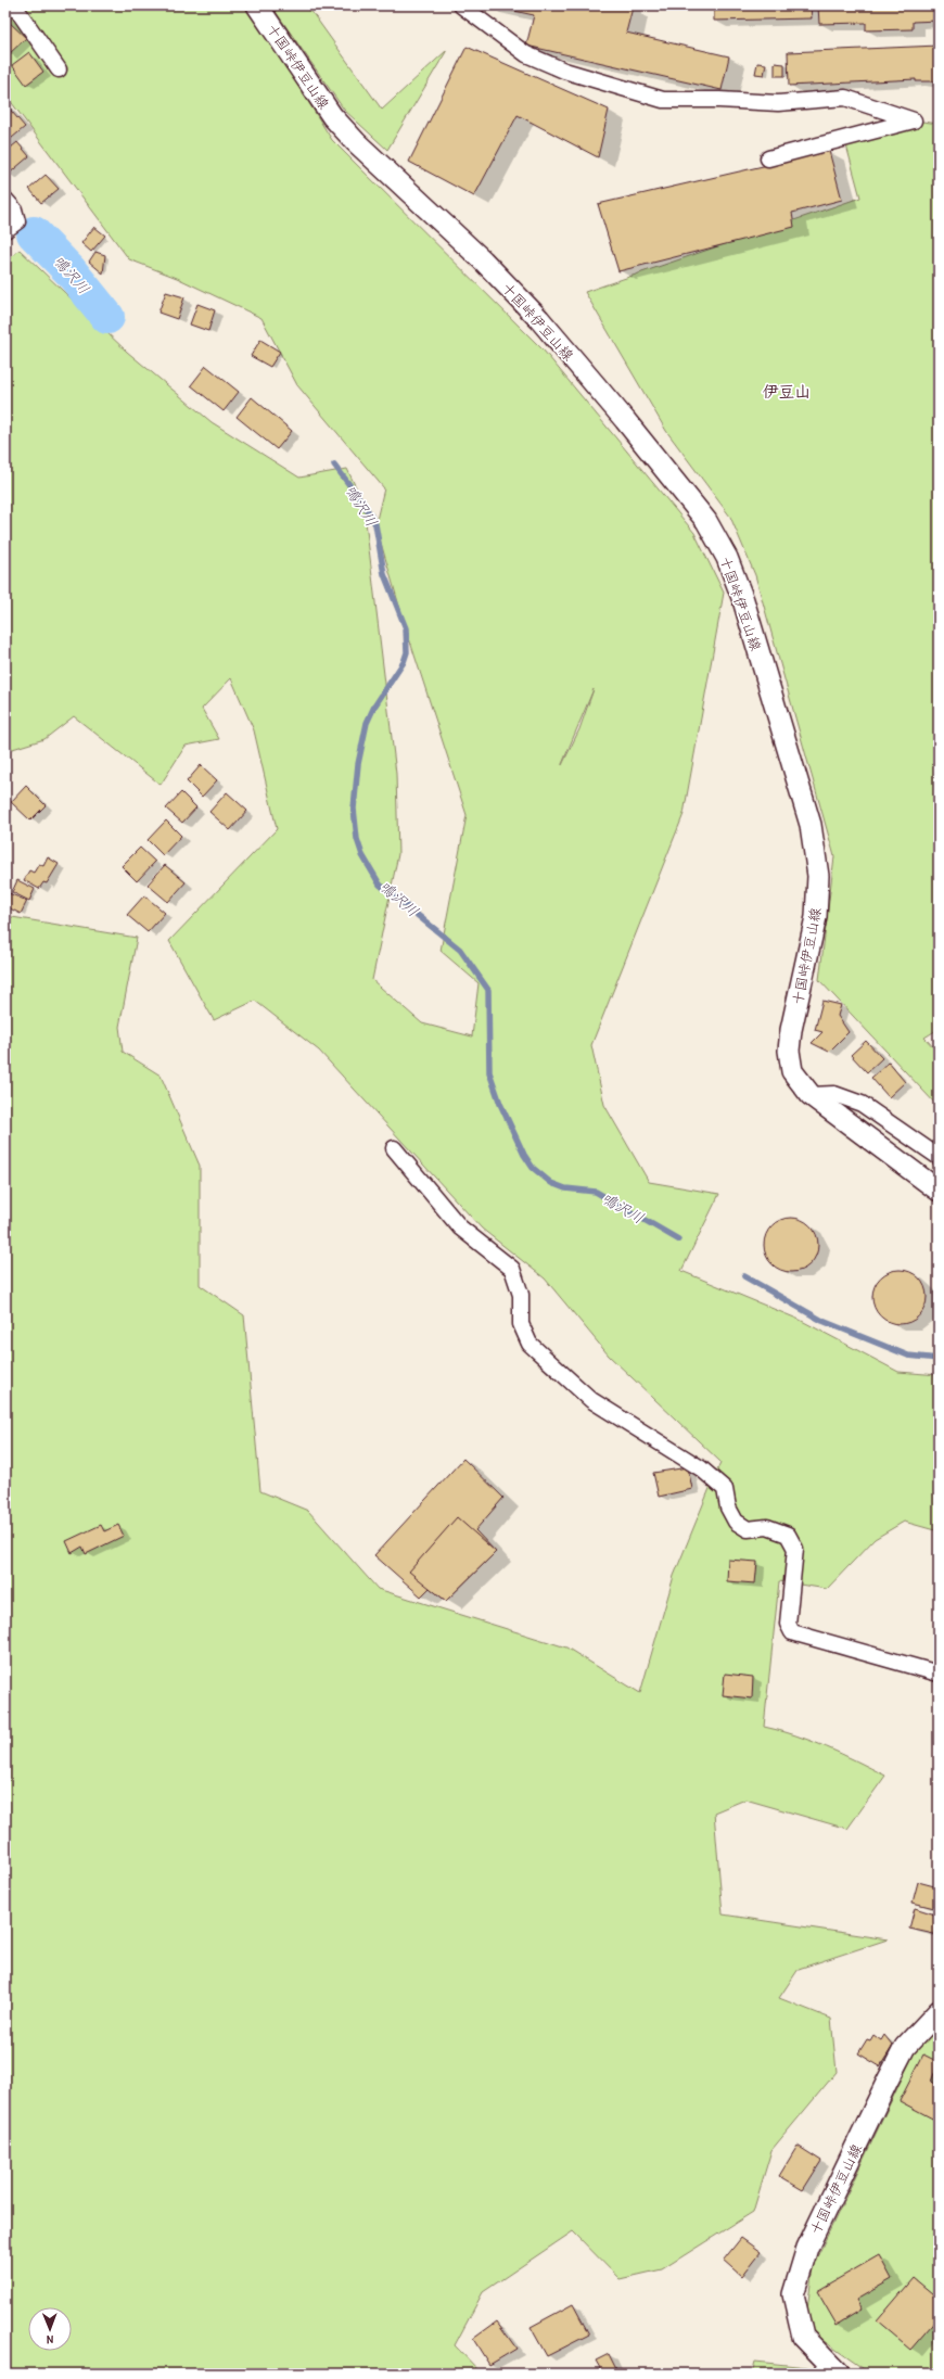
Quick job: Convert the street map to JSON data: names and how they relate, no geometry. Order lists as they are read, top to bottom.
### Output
{
  "streets": {
    "main road": ["十国峠伊豆山線"]
  },
  "districts": ["伊豆山"],
  "water": ["鳴沢川"],
  "north": "bottom"
}
